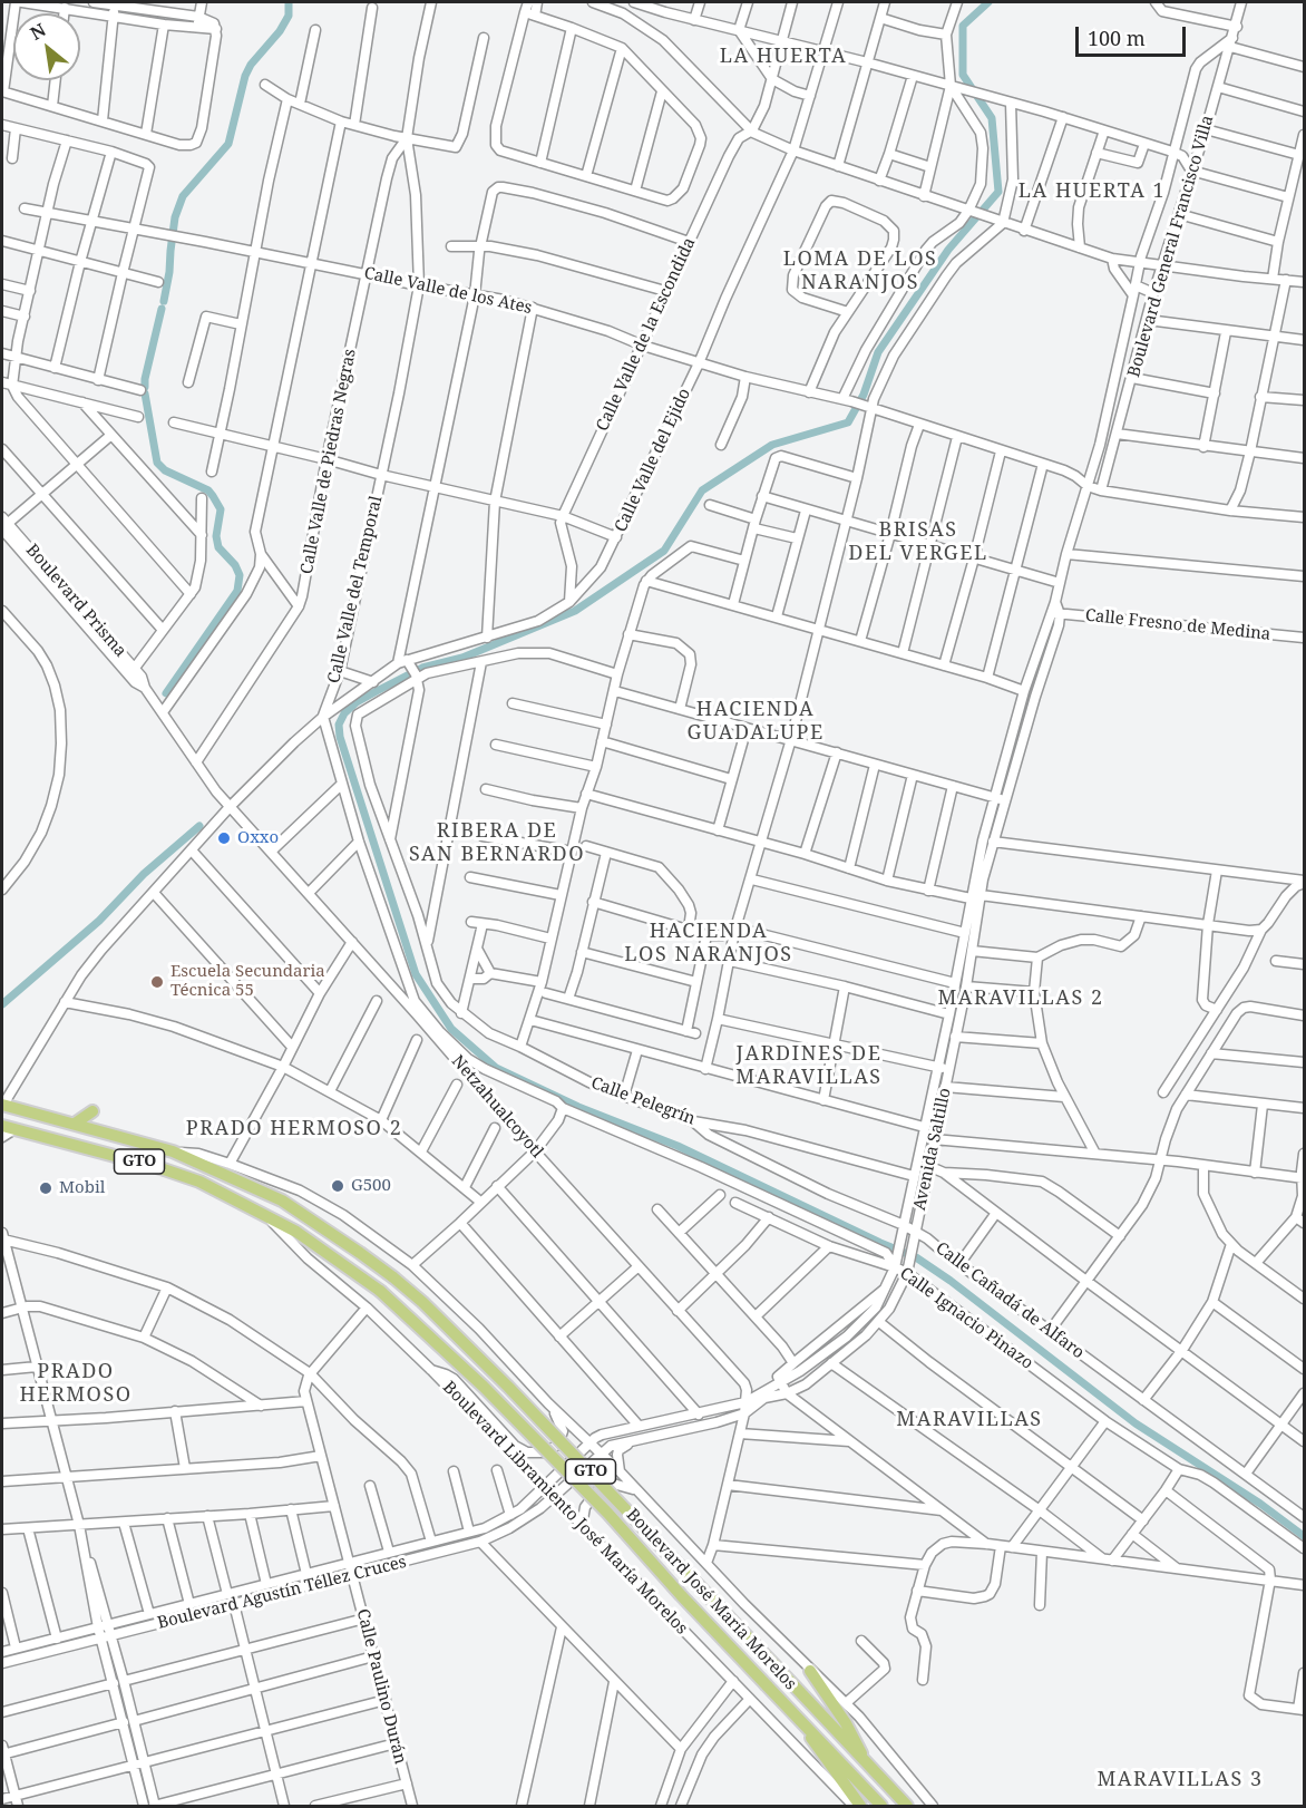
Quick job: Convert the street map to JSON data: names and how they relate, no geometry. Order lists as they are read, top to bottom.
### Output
{
  "streets": {
    "main road": ["GTO", "Boulevard José María Morelos"],
    "street": [
      "Boulevard General Francisco Villa",
      "Calle Valle de los Ates",
      "Calle Valle de la Escondida",
      "Calle Valle del Ejido",
      "Calle Valle de Piedras Negras",
      "Calle Valle del Temporal",
      "Boulevard Prisma",
      "Calle Fresno de Medina",
      "Calle Pelegrín",
      "Netzahualcoyotl",
      "Avenida Saltillo",
      "Calle Cañadá de Alfaro",
      "Calle Ignacio Pinazo",
      "Boulevard Libramiento José María Morelos",
      "Boulevard Agustín Téllez Cruces",
      "Calle Paulino Durán"
    ]
  },
  "crossings": [
    ["Boulevard General Francisco Villa", "Calle Valle de los Ates"],
    ["Calle Valle de los Ates", "Calle Valle de la Escondida"],
    ["Calle Valle de los Ates", "Calle Valle del Ejido"],
    ["Calle Valle de los Ates", "Calle Valle de Piedras Negras"],
    ["Calle Valle de los Ates", "Calle Valle del Temporal"],
    ["Calle Valle de los Ates", "Avenida Saltillo"],
    ["Calle Valle del Ejido", "Calle Valle del Temporal"],
    ["Calle Valle de Piedras Negras", "Calle Valle del Temporal"],
    ["Calle Valle de Piedras Negras", "Boulevard Prisma"],
    ["Calle Valle del Temporal", "Boulevard Prisma"],
    ["Calle Valle del Temporal", "Netzahualcoyotl"],
    ["Calle Valle del Temporal", "GTO"],
    ["Boulevard Prisma", "Netzahualcoyotl"],
    ["Calle Fresno de Medina", "Avenida Saltillo"],
    ["Calle Pelegrín", "Avenida Saltillo"],
    ["Calle Pelegrín", "Calle Cañadá de Alfaro"],
    ["Netzahualcoyotl", "Avenida Saltillo"],
    ["Avenida Saltillo", "Calle Cañadá de Alfaro"],
    ["Avenida Saltillo", "Calle Ignacio Pinazo"],
    ["Avenida Saltillo", "Boulevard Libramiento José María Morelos"],
    ["Avenida Saltillo", "Boulevard Agustín Téllez Cruces"],
    ["GTO", "Boulevard José María Morelos"],
    ["Boulevard Libramiento José María Morelos", "Boulevard Agustín Téllez Cruces"],
    ["Boulevard Libramiento José María Morelos", "Boulevard José María Morelos"],
    ["Boulevard Agustín Téllez Cruces", "Calle Paulino Durán"]
  ],
  "districts": [
    "LA HUERTA",
    "LA HUERTA 1",
    "LOMA DE LOS NARANJOS",
    "BRISAS DEL VERGEL",
    "HACIENDA GUADALUPE",
    "RIBERA DE SAN BERNARDO",
    "HACIENDA LOS NARANJOS",
    "MARAVILLAS 2",
    "JARDINES DE MARAVILLAS",
    "PRADO HERMOSO 2",
    "PRADO HERMOSO",
    "MARAVILLAS",
    "MARAVILLAS 3"
  ],
  "places": [
    "Oxxo",
    "Escuela Secundaria Técnica 55",
    "G500",
    "Mobil"
  ],
  "scale_bar": "100 m",
  "north": "top left"
}
